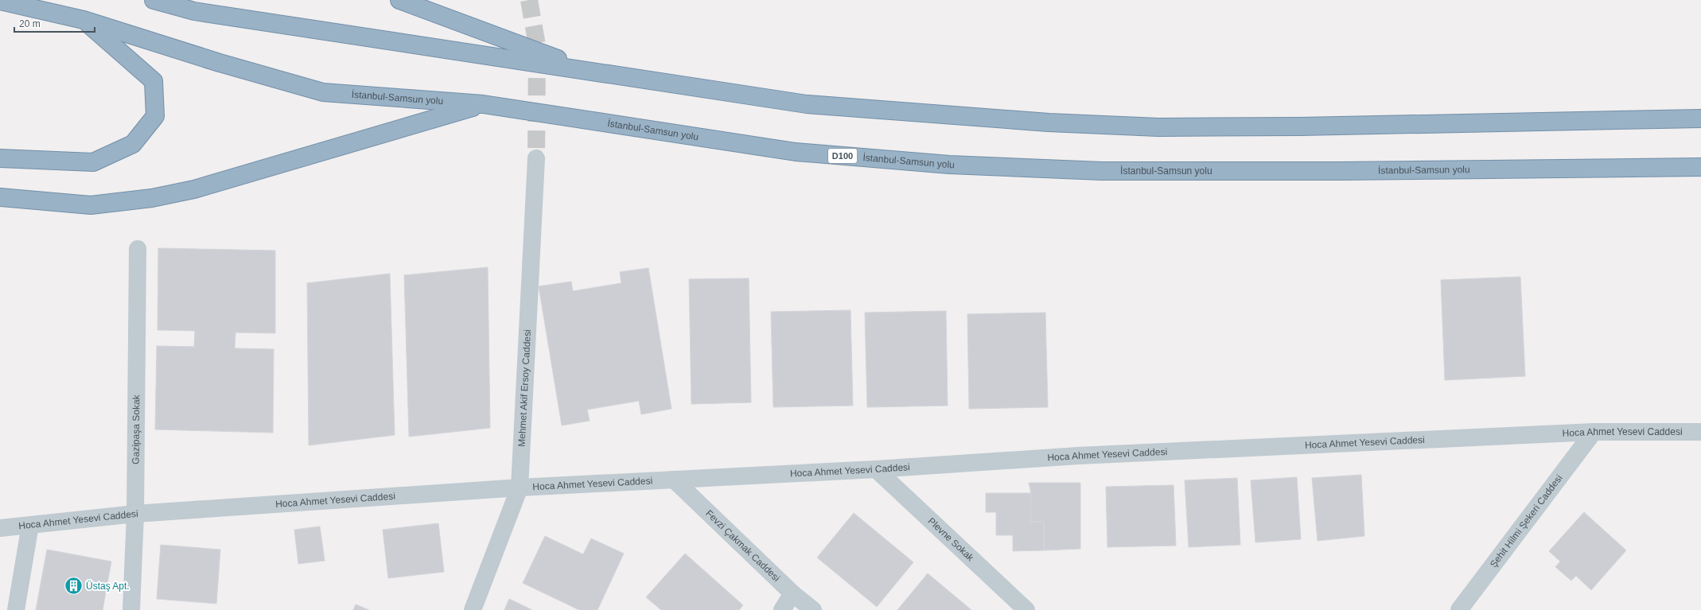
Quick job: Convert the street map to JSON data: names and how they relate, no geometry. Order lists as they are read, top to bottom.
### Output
{
  "streets": {
    "highway": ["İstanbul-Samsun yolu", "D100"],
    "street": [
      "Mehmet Akif Ersoy Caddesi",
      "Gazipaşa Sokak",
      "Hoca Ahmet Yesevi Caddesi",
      "Şehit Hilmi Şekeri Caddesi",
      "Plevne Sokak",
      "Fevzi Çakmak Caddesi"
    ]
  },
  "crossings": [
    ["Mehmet Akif Ersoy Caddesi", "Hoca Ahmet Yesevi Caddesi"],
    ["Gazipaşa Sokak", "Hoca Ahmet Yesevi Caddesi"],
    ["Hoca Ahmet Yesevi Caddesi", "Şehit Hilmi Şekeri Caddesi"],
    ["Hoca Ahmet Yesevi Caddesi", "Plevne Sokak"],
    ["Hoca Ahmet Yesevi Caddesi", "Fevzi Çakmak Caddesi"]
  ],
  "places": {
    "building": ["Üstaş Apt."]
  },
  "scale_bar": "20 m"
}
